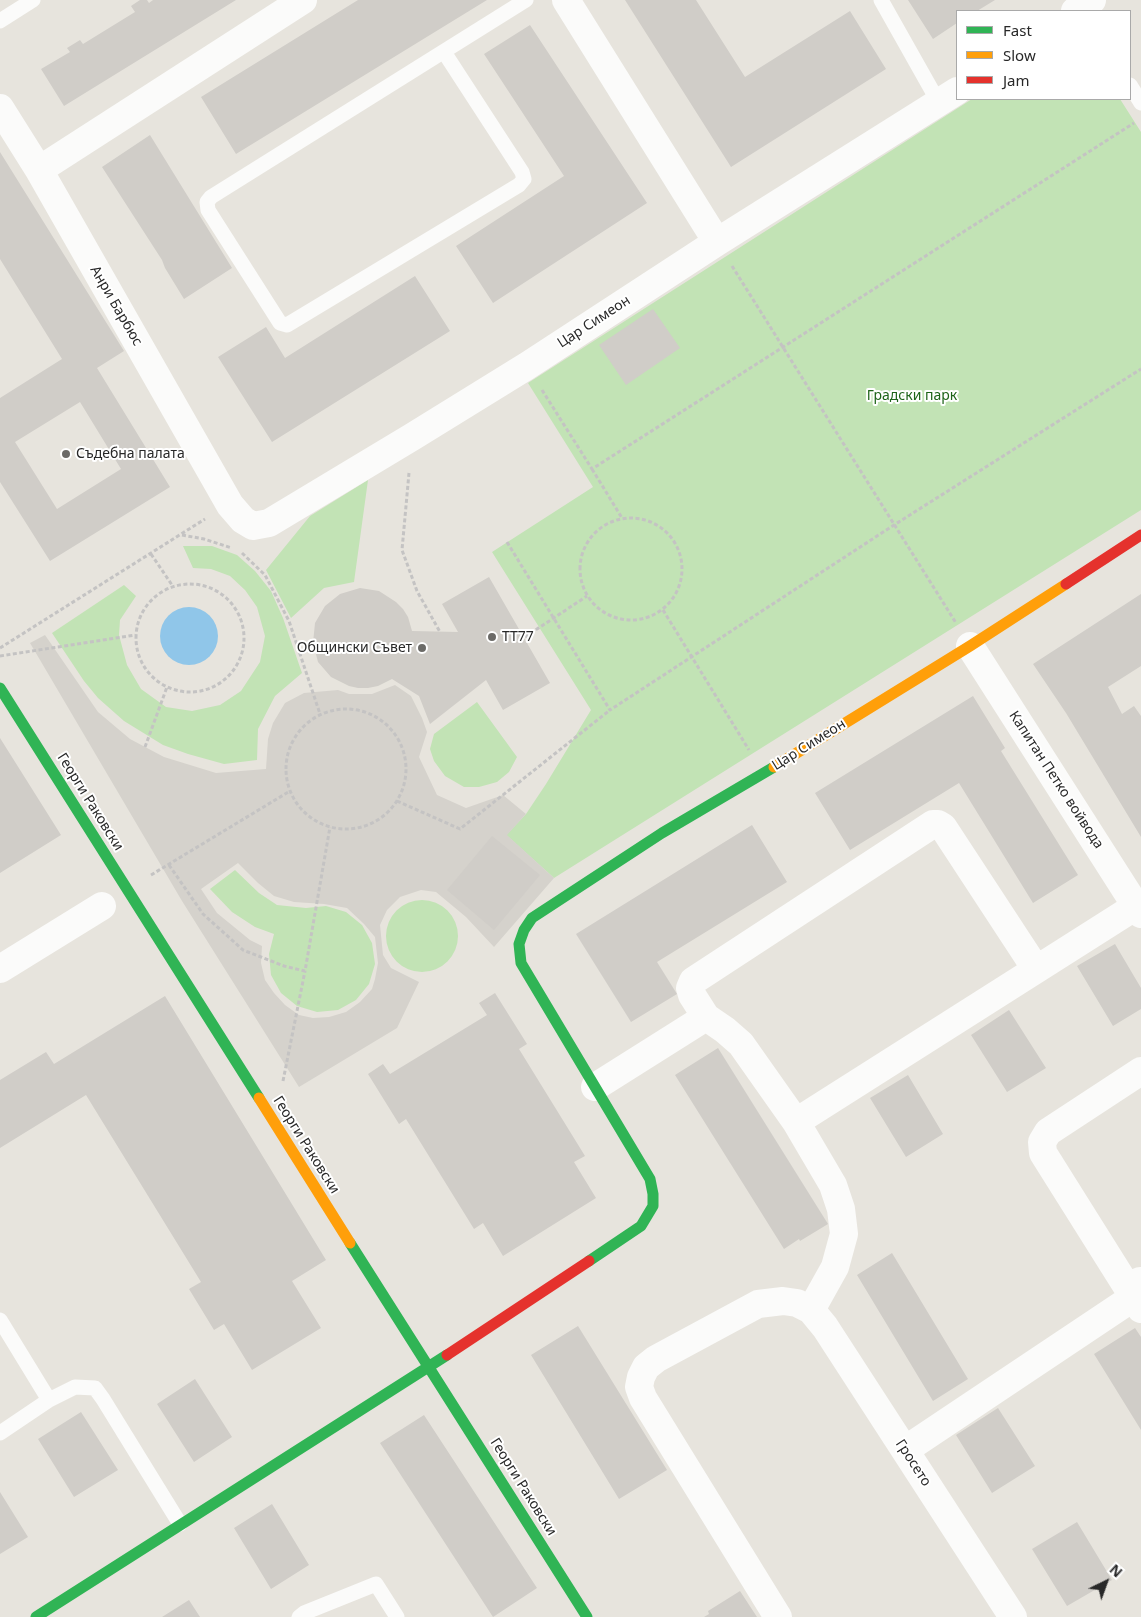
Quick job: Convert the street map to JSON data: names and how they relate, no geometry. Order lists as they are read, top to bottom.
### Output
{
  "streets": {
    "street": [
      "Анри Барбюс",
      "Цар Симеон",
      "Капитан Петко войвода",
      "Георги Раковски",
      "Гросето"
    ]
  },
  "crossings": [
    ["Анри Барбюс", "Цар Симеон"],
    ["Цар Симеон", "Капитан Петко войвода"],
    ["Цар Симеон", "Георги Раковски"]
  ],
  "parks": ["Градски парк"],
  "places": ["Съдебна палата", "TT77", "Общински Съвет"],
  "legend": ["Fast", "Slow", "Jam"],
  "north": "top right"
}
